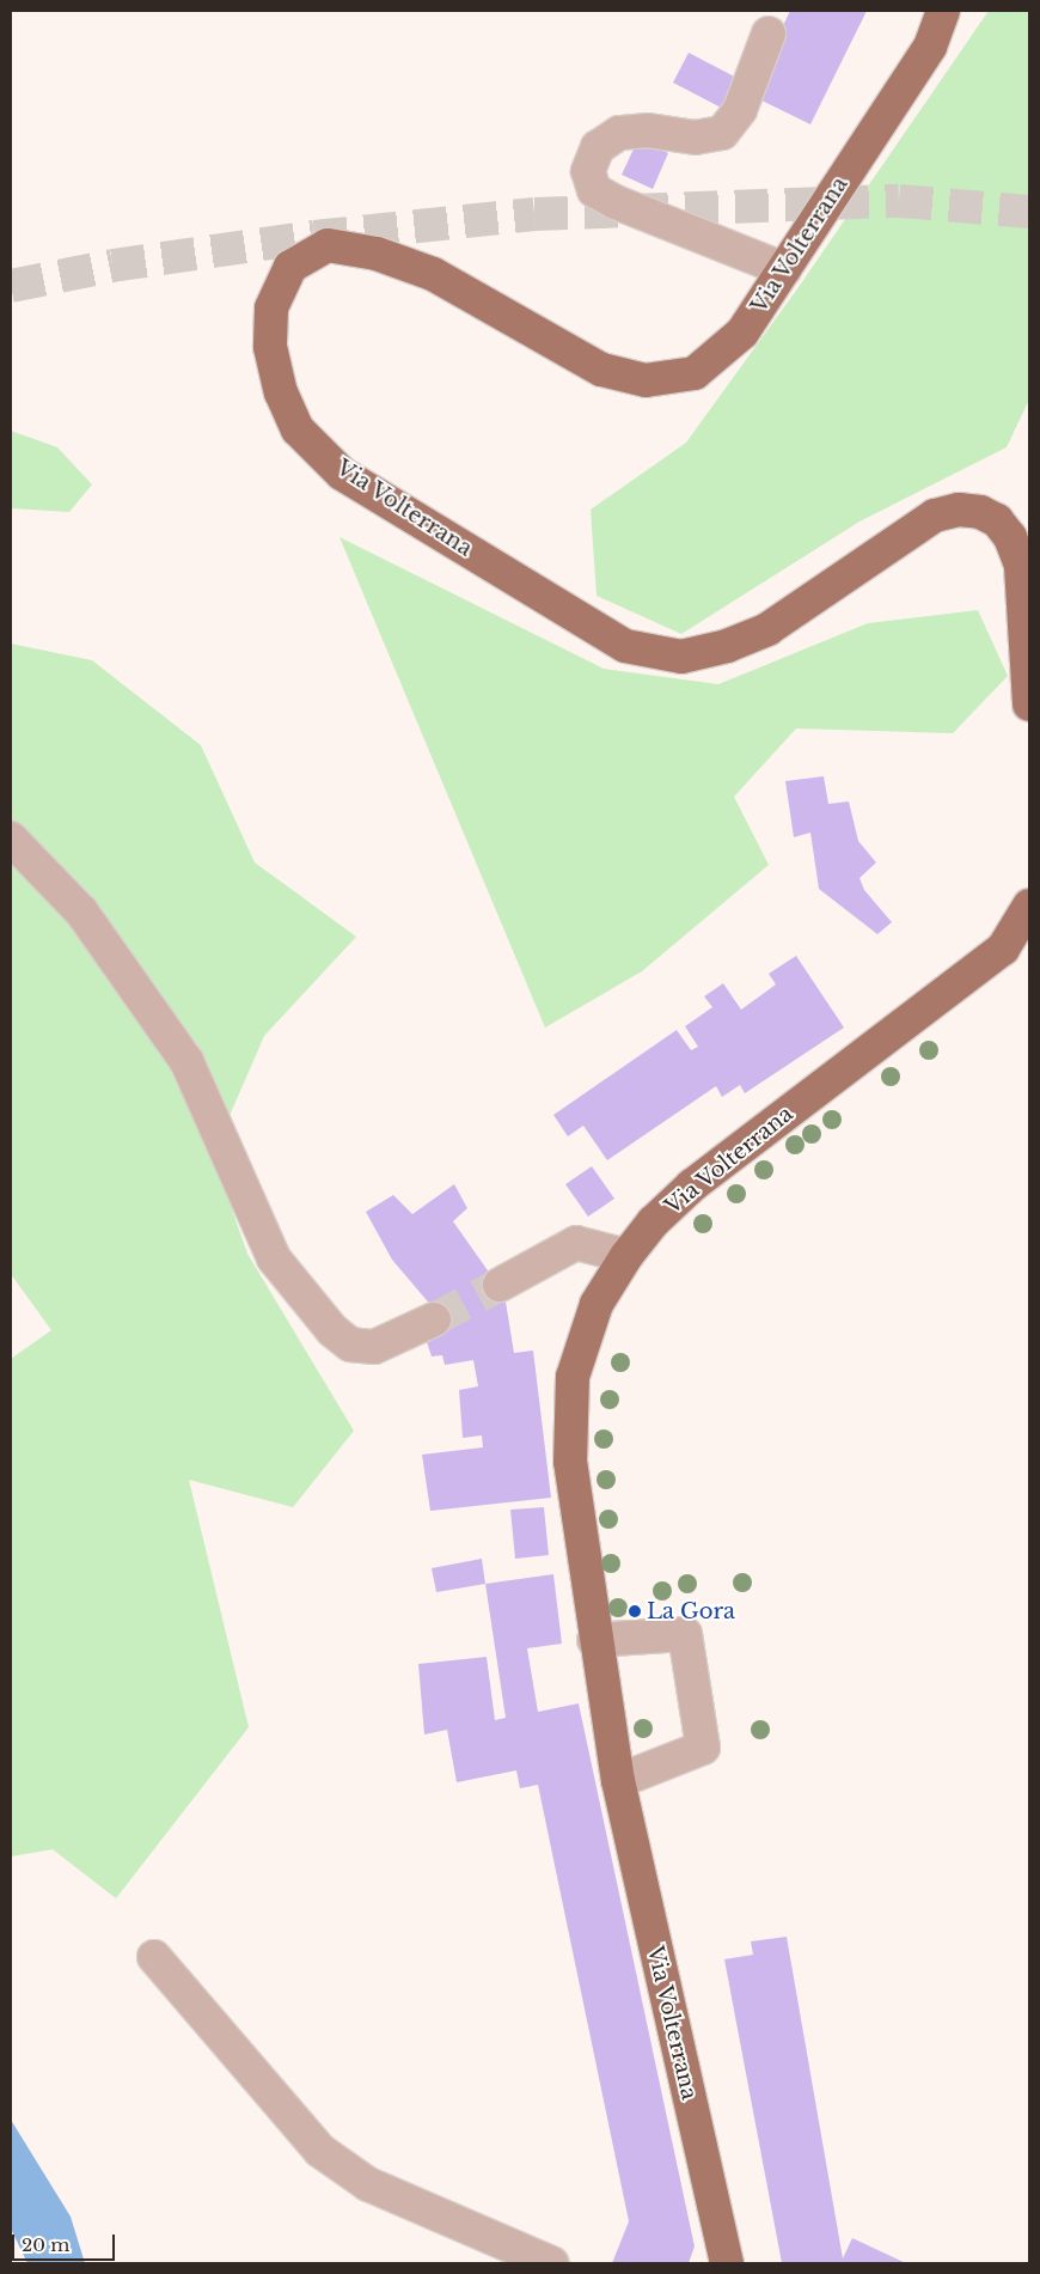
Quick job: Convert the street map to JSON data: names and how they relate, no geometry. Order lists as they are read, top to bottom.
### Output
{
  "streets": {
    "main road": ["Via Volterrana"]
  },
  "places": ["La Gora"],
  "scale_bar": "20 m"
}
